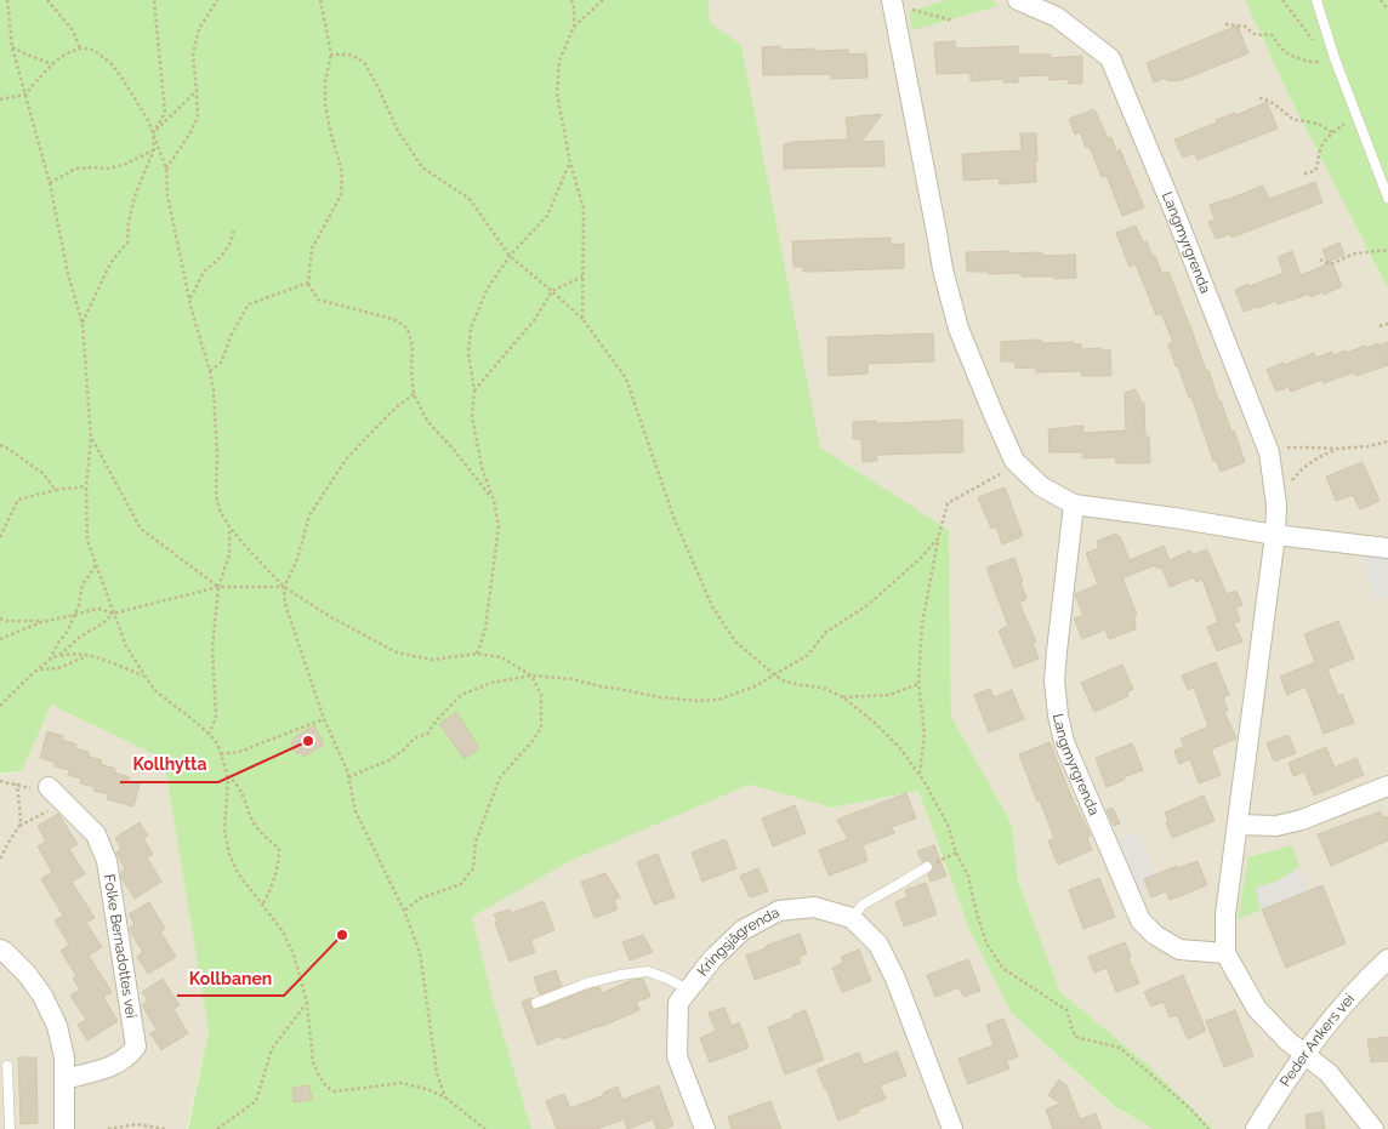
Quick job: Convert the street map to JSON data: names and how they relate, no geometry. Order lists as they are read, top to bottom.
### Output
{
  "streets": {
    "street": [
      "Langmyrgrenda",
      "Folke Bernadottes vei",
      "Kringsjågrenda",
      "Peder Ankers vei"
    ]
  },
  "crossings": [
    ["Langmyrgrenda", "Peder Ankers vei"]
  ],
  "places": ["Kollhytta", "Kollbanen"]
}
